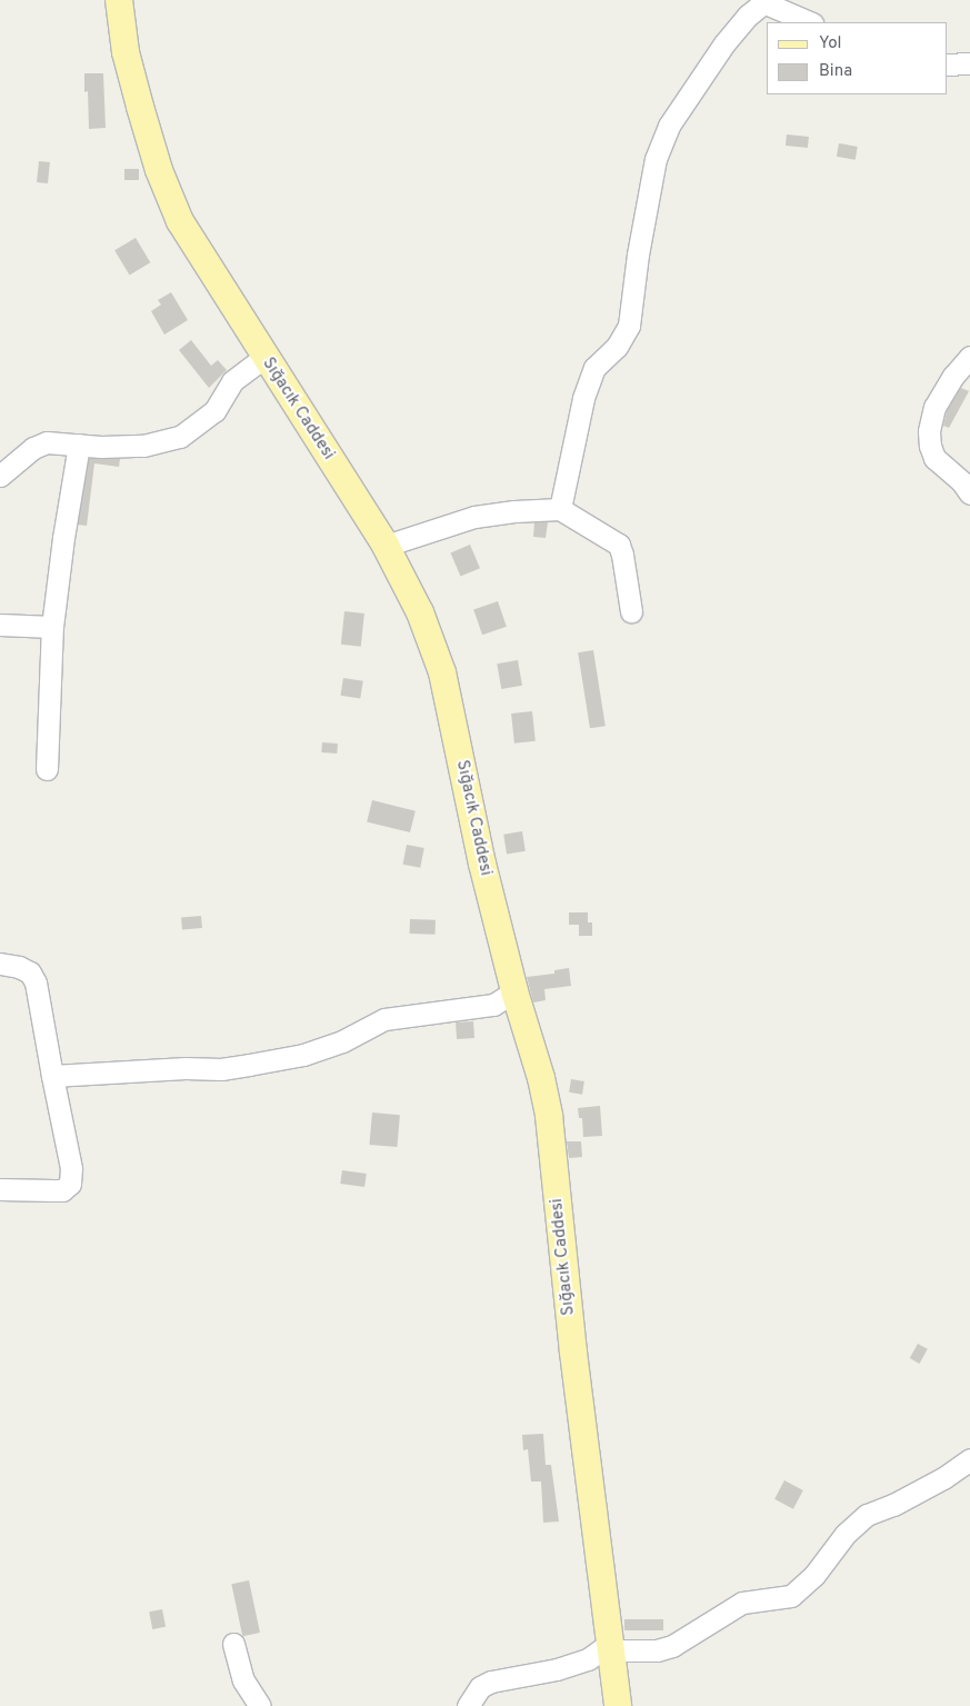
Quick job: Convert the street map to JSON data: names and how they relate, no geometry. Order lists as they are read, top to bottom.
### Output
{
  "streets": {
    "main road": ["Sığacık Caddesi"]
  },
  "legend": ["Yol", "Bina"]
}
